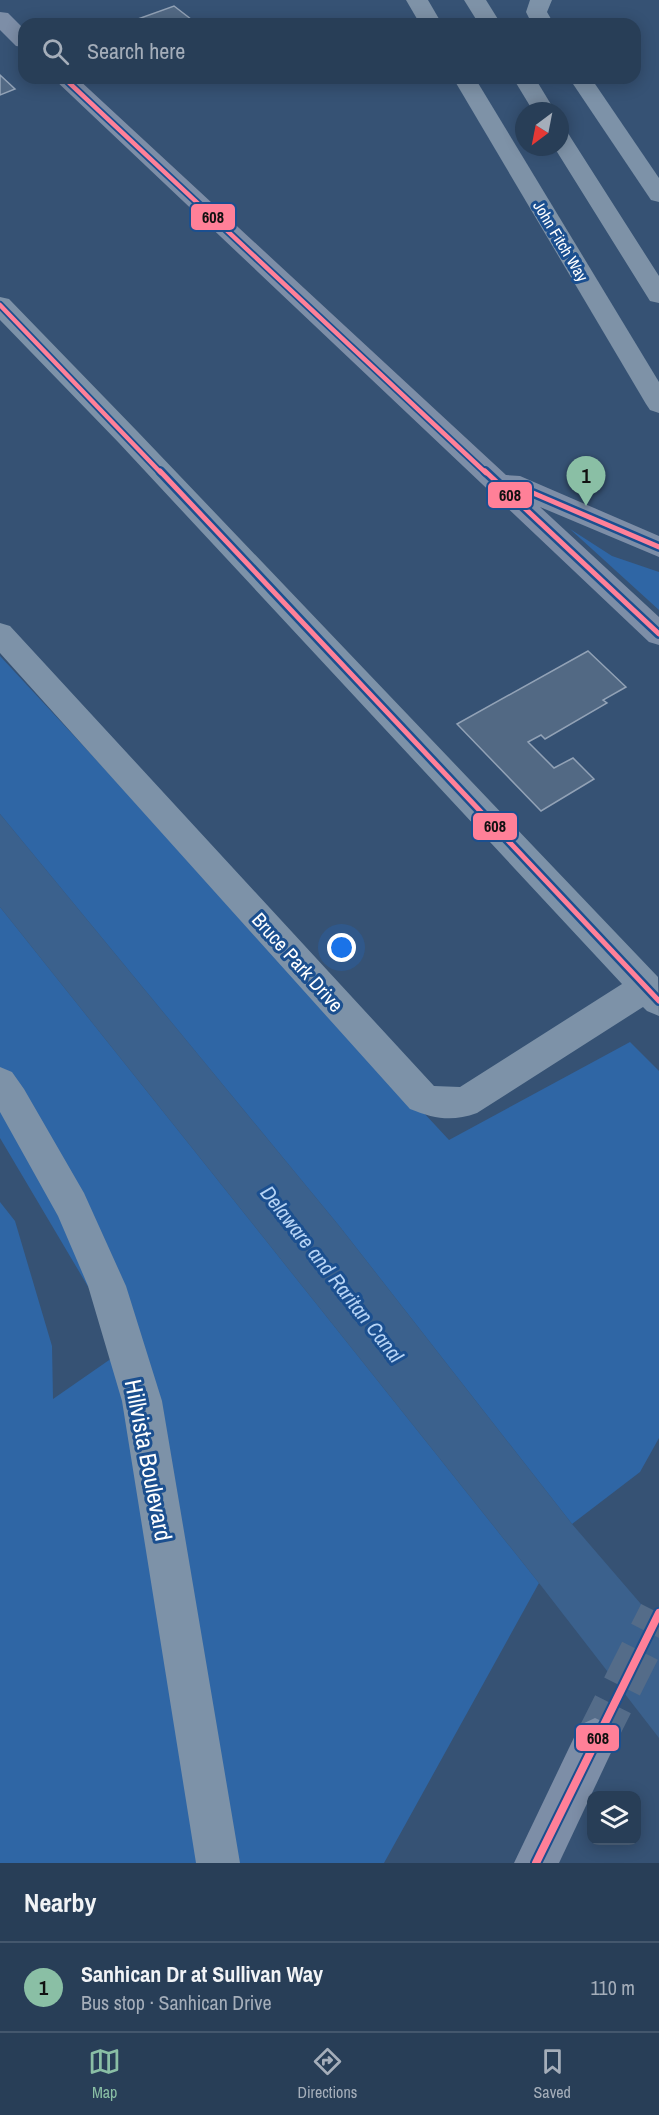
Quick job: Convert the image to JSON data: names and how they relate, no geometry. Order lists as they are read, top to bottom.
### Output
{
  "streets": {
    "highway": ["John Fitch Way"],
    "street": ["Bruce Park Drive", "Hillvista Boulevard"]
  },
  "water": ["Delaware and Raritan Canal"],
  "lines": ["transit line 608"],
  "north": "bottom left",
  "page": {
    "search": "Search here",
    "pins": "1",
    "heading": "Nearby",
    "list": [
      {
        "mark": "1",
        "name": "Sanhican Dr at Sullivan Way",
        "note": "Bus stop · Sanhican Drive",
        "value": "110 m"
      }
    ],
    "nav": ["Map", "Directions", "Saved"]
  }
}
